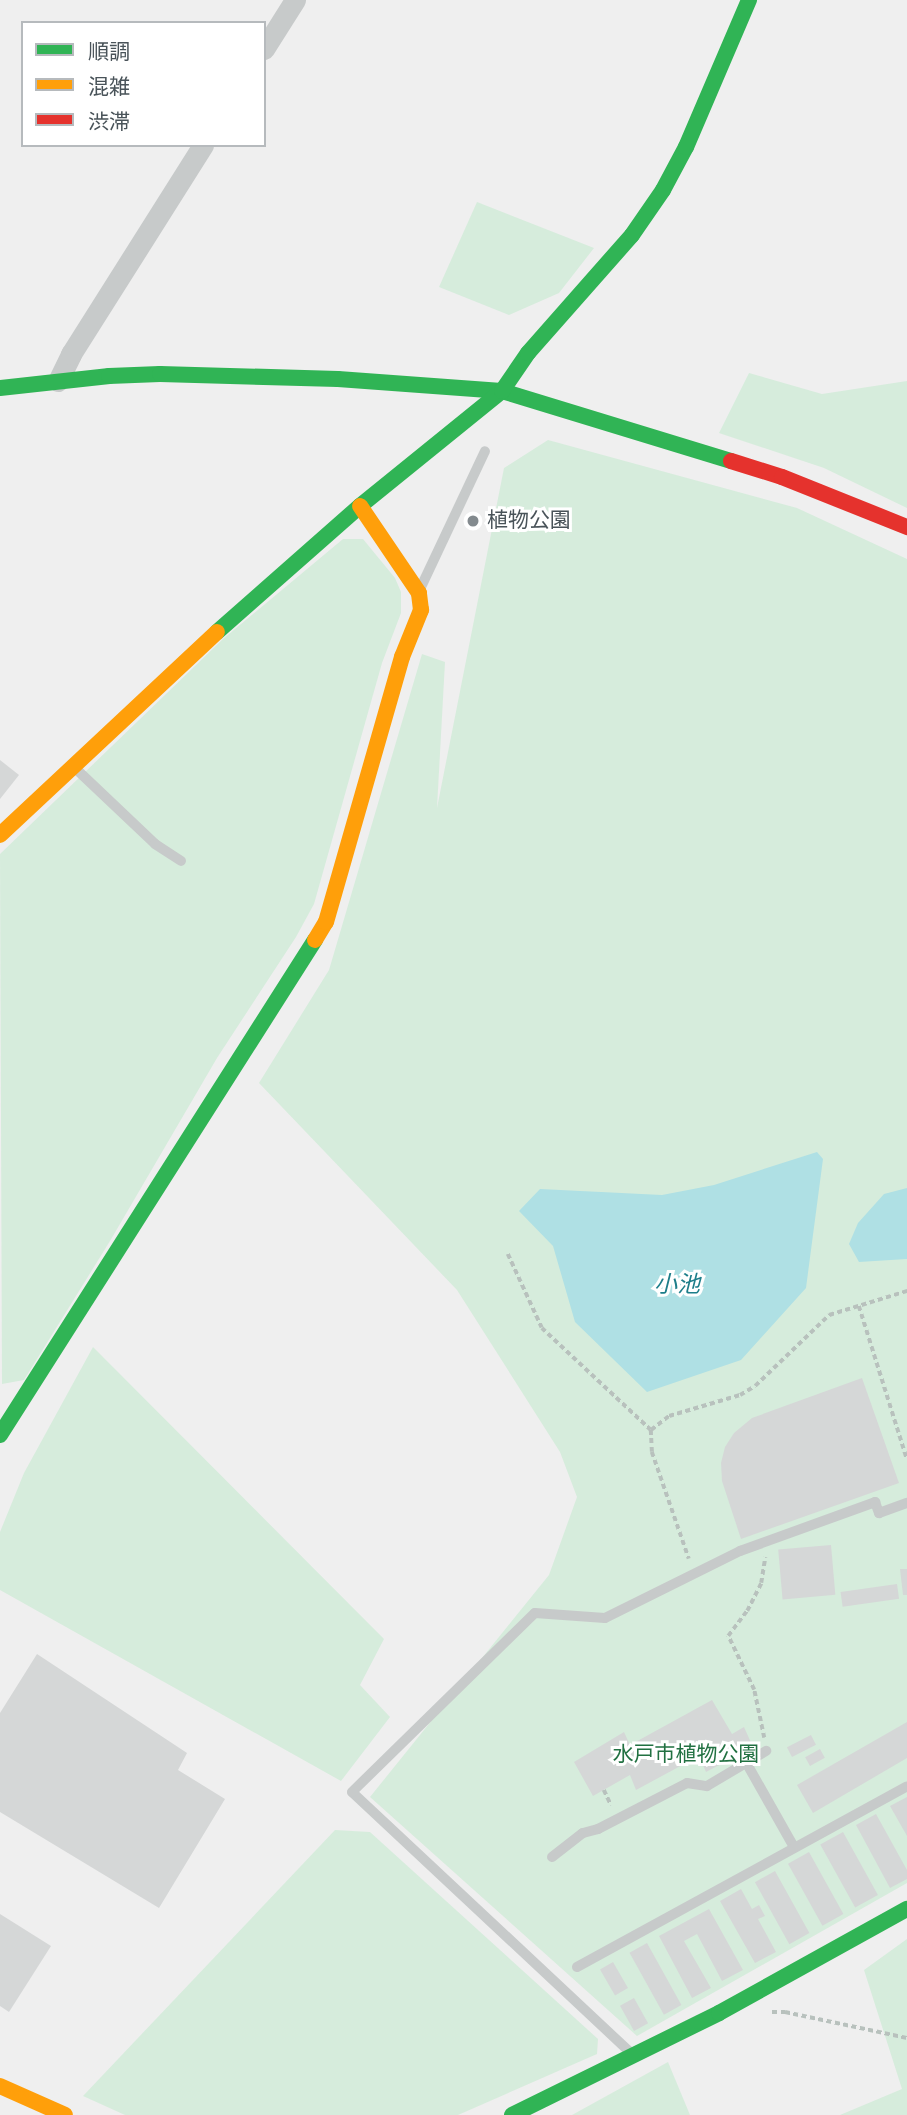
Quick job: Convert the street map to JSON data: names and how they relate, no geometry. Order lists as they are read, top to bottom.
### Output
{
  "water": ["小池"],
  "parks": ["水戸市植物公園"],
  "places": ["植物公園"],
  "legend": ["順調", "混雑", "渋滞"]
}
